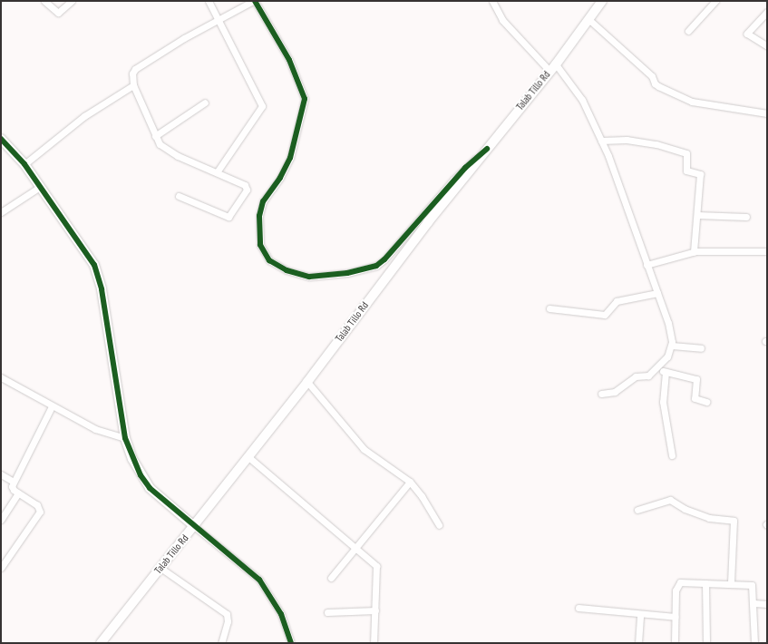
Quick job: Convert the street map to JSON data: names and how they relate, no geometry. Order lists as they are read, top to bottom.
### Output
{
  "streets": {
    "main road": ["Talab Tillo Rd"]
  }
}
